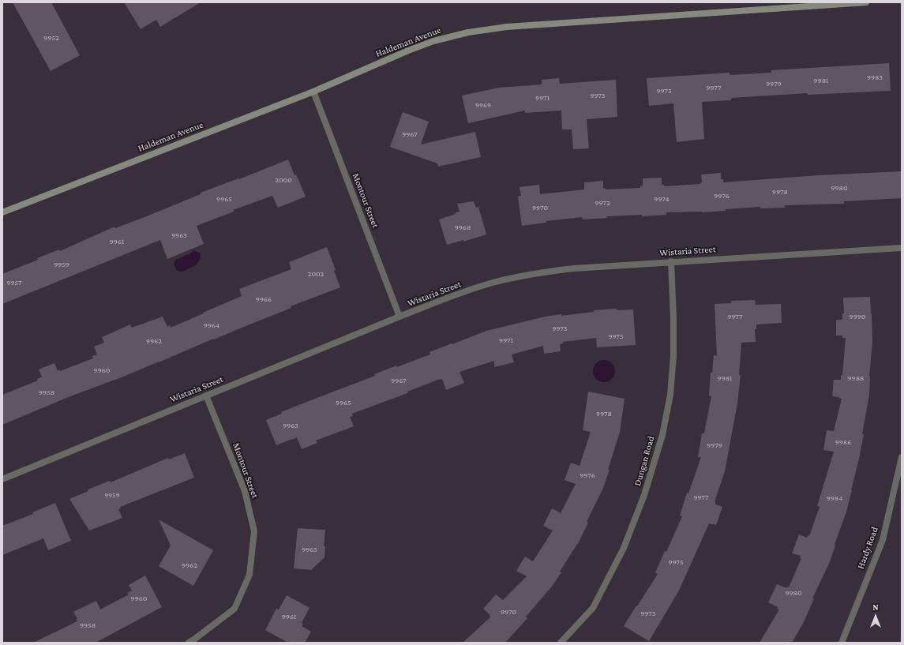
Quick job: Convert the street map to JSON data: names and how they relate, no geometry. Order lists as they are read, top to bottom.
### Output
{
  "streets": {
    "main road": ["Haldeman Avenue"],
    "street": [
      "Montour Street",
      "Wistaria Street",
      "Dungan Road",
      "Hardy Road"
    ]
  },
  "crossings": [
    ["Haldeman Avenue", "Montour Street"],
    ["Montour Street", "Wistaria Street"],
    ["Wistaria Street", "Dungan Road"]
  ],
  "house_numbers": [
    "9952",
    "9983",
    "9981",
    "9979",
    "9977",
    "9975",
    "9973",
    "9971",
    "9969",
    "9967",
    "2000",
    "9980",
    "9978",
    "9976",
    "9965",
    "9974",
    "9972",
    "9970",
    "9968",
    "9963",
    "9961",
    "9959",
    "2002",
    "9957",
    "9966",
    "9977",
    "9990",
    "9964",
    "9973",
    "9975",
    "9971",
    "9962",
    "9960",
    "9981",
    "9988",
    "9967",
    "9958",
    "9965",
    "9978",
    "9963",
    "9986",
    "9979",
    "9976",
    "9959",
    "9977",
    "9984",
    "9963",
    "9975",
    "9962",
    "9980",
    "9960",
    "9970",
    "9973",
    "9961",
    "9958"
  ],
  "north": "top"
}
